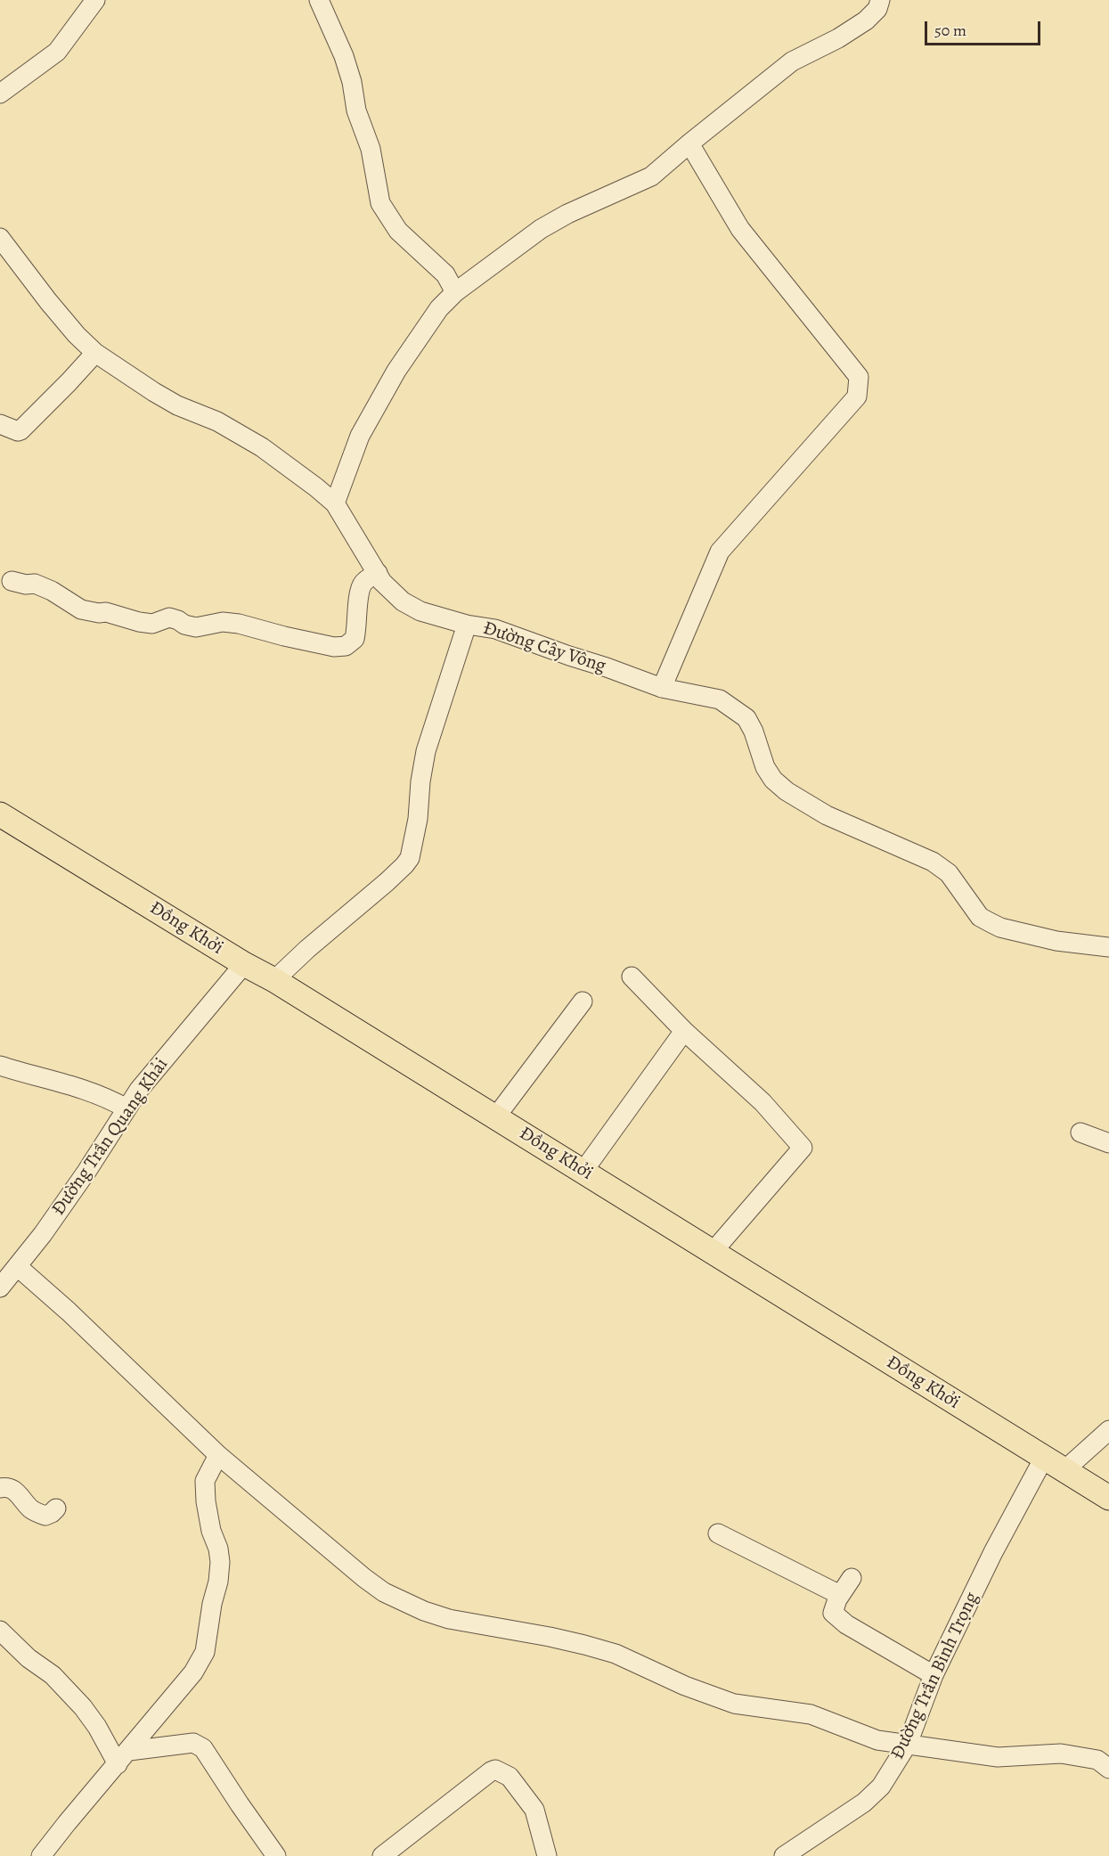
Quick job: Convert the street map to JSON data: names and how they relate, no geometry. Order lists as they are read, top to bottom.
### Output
{
  "streets": {
    "main road": ["Đồng Khởi"],
    "street": ["Đường Cây Vông", "Đường Trần Quang Khải", "Đường Trần Bình Trọng"]
  },
  "crossings": [
    ["Đồng Khởi", "Đường Trần Quang Khải"],
    ["Đồng Khởi", "Đường Trần Bình Trọng"]
  ],
  "scale_bar": "50 m"
}
